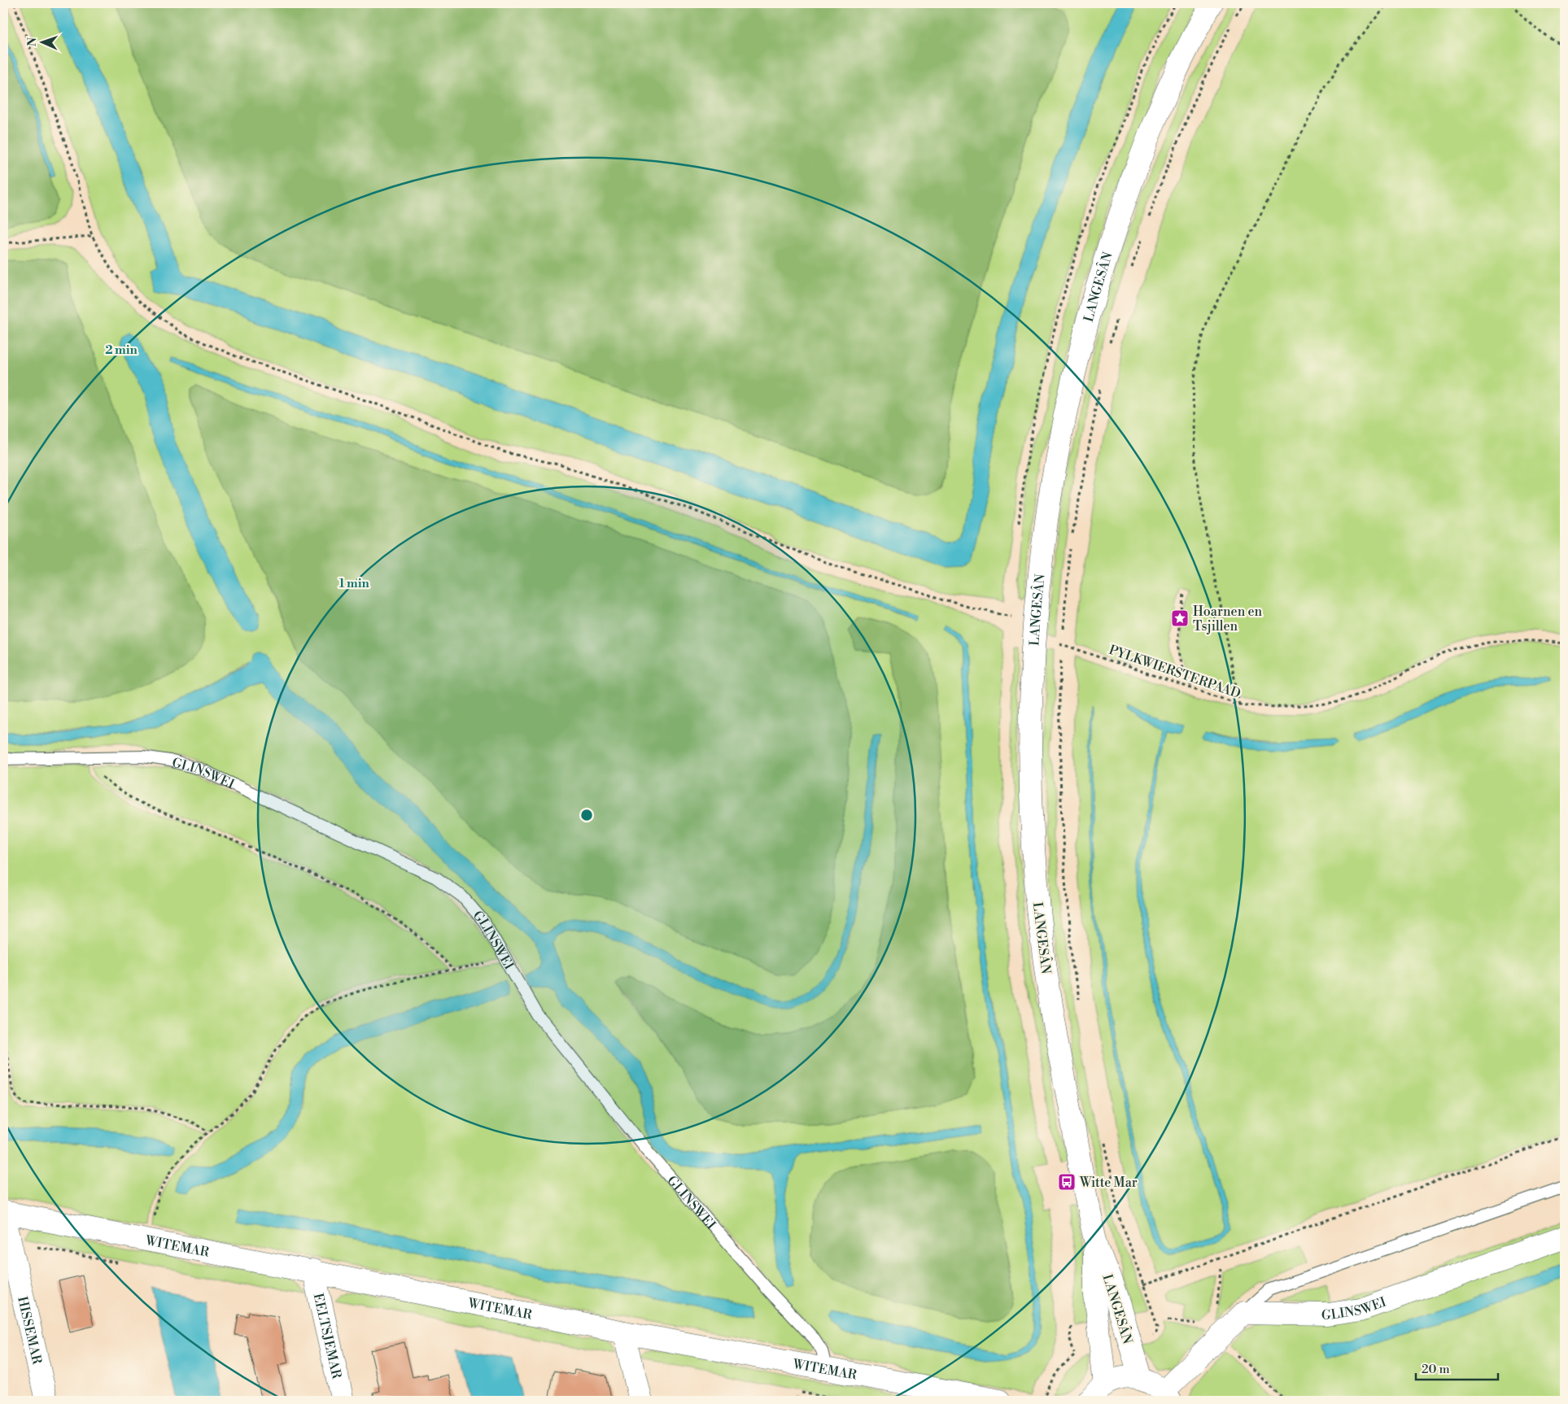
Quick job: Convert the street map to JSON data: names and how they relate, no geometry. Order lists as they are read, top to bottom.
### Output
{
  "streets": {
    "street": [
      "LANGESÂN",
      "GLINSWEI",
      "WITEMAR",
      "HISSEMAR",
      "EELTSJEMAR"
    ],
    "path": ["PYLKWIERSTERPAAD"]
  },
  "crossings": [
    ["GLINSWEI", "WITEMAR"],
    ["WITEMAR", "HISSEMAR"],
    ["WITEMAR", "EELTSJEMAR"]
  ],
  "places": {
    "place": ["Hoarnen en Tsjillen"],
    "bus stop": ["Witte Mar"]
  },
  "scale_bar": "20 m",
  "north": "left",
  "rings": ["2 min", "1 min"]
}
